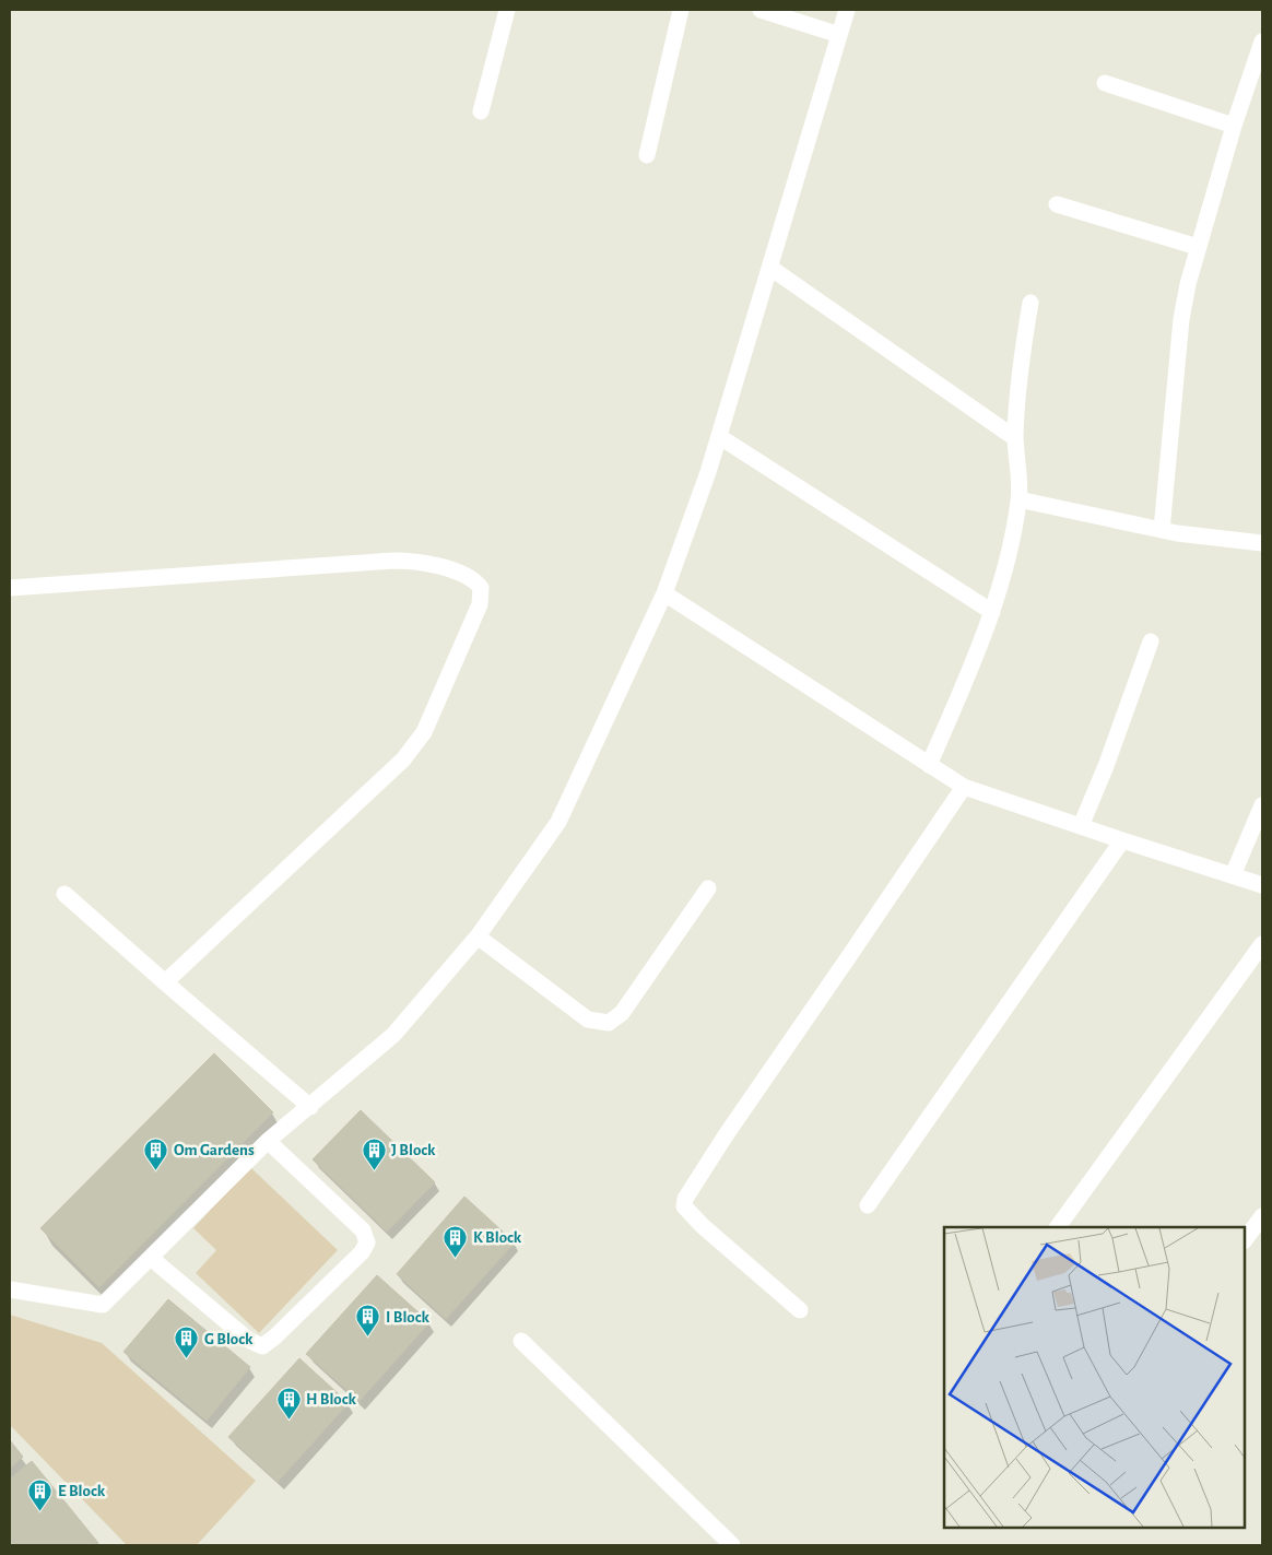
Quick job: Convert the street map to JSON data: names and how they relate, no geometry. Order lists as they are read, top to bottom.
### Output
{
  "places": {
    "building": [
      "Om Gardens",
      "J Block",
      "K Block",
      "I Block",
      "G Block",
      "H Block",
      "E Block"
    ]
  }
}
